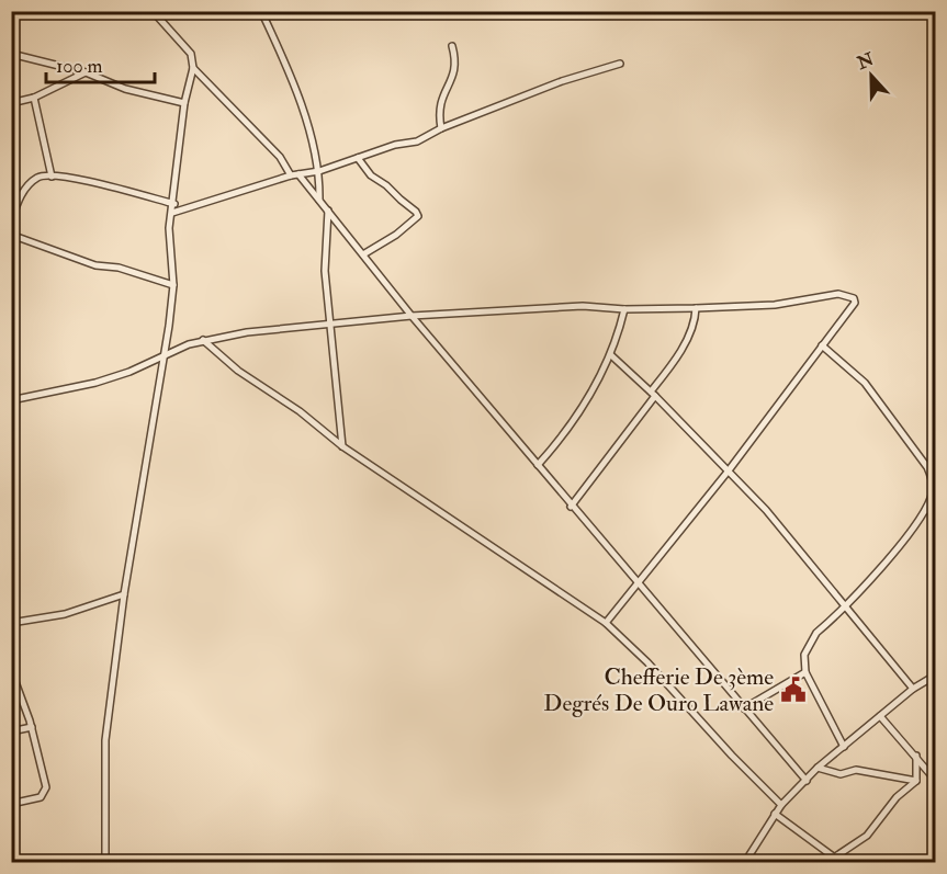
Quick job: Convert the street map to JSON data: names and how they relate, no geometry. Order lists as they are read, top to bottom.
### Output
{
  "places": {
    "public building": ["Chefferie De 3ème Degrés De Ouro Lawane"]
  },
  "scale_bar": "100 m",
  "north": "top"
}
